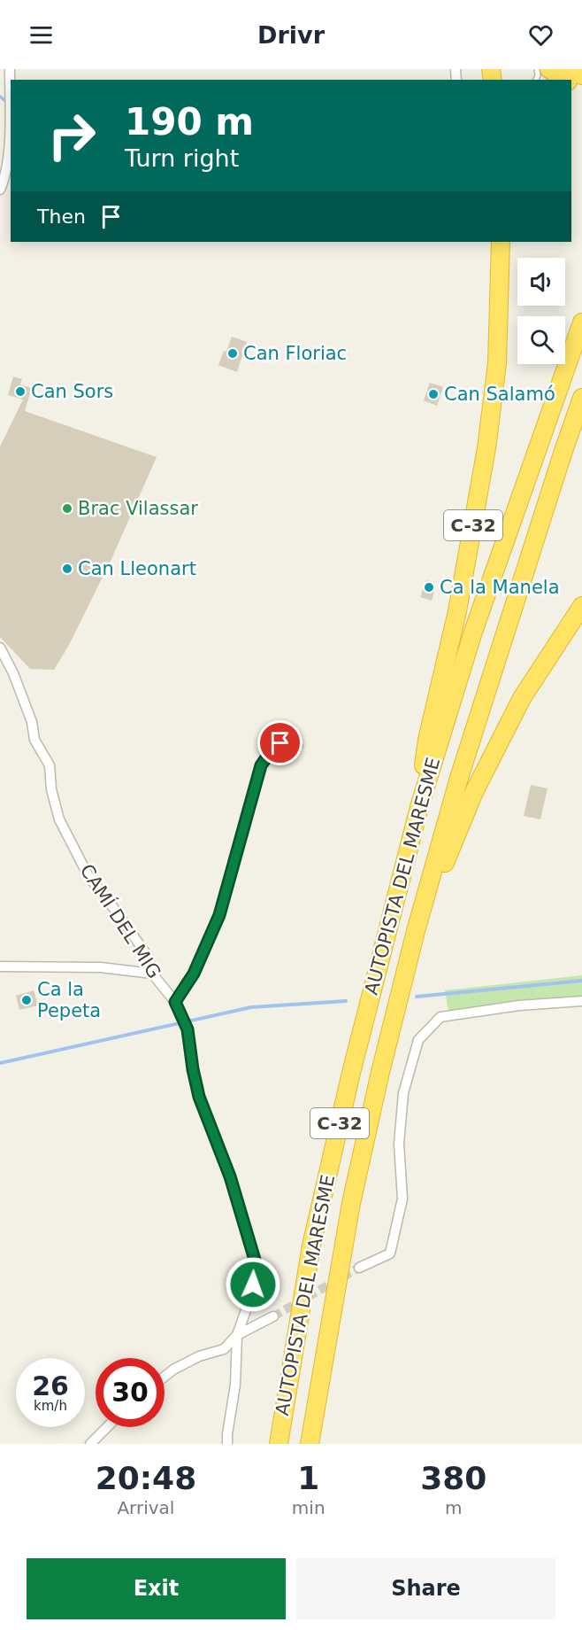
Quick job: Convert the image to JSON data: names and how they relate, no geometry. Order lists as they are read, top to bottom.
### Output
{
  "streets": {
    "highway": ["C-32", "AUTOPISTA DEL MARESME"],
    "street": ["CAMÍ DEL MIG"]
  },
  "crossings": [
    ["C-32", "AUTOPISTA DEL MARESME"]
  ],
  "places": [
    "Can Floriac",
    "Can Sors",
    "Can Salamó",
    "Brac Vilassar",
    "Can Lleonart",
    "Ca la Manela",
    "Ca la Pepeta"
  ],
  "page": {
    "header": "Drivr",
    "turn": ["190 m", "Turn right"],
    "then": "Then",
    "speed": "26 km/h",
    "limit": "30",
    "eta": [
      "20:48",
      "Arrival",
      "1",
      "min",
      "380",
      "m"
    ],
    "buttons": ["Exit", "Share"]
  }
}
